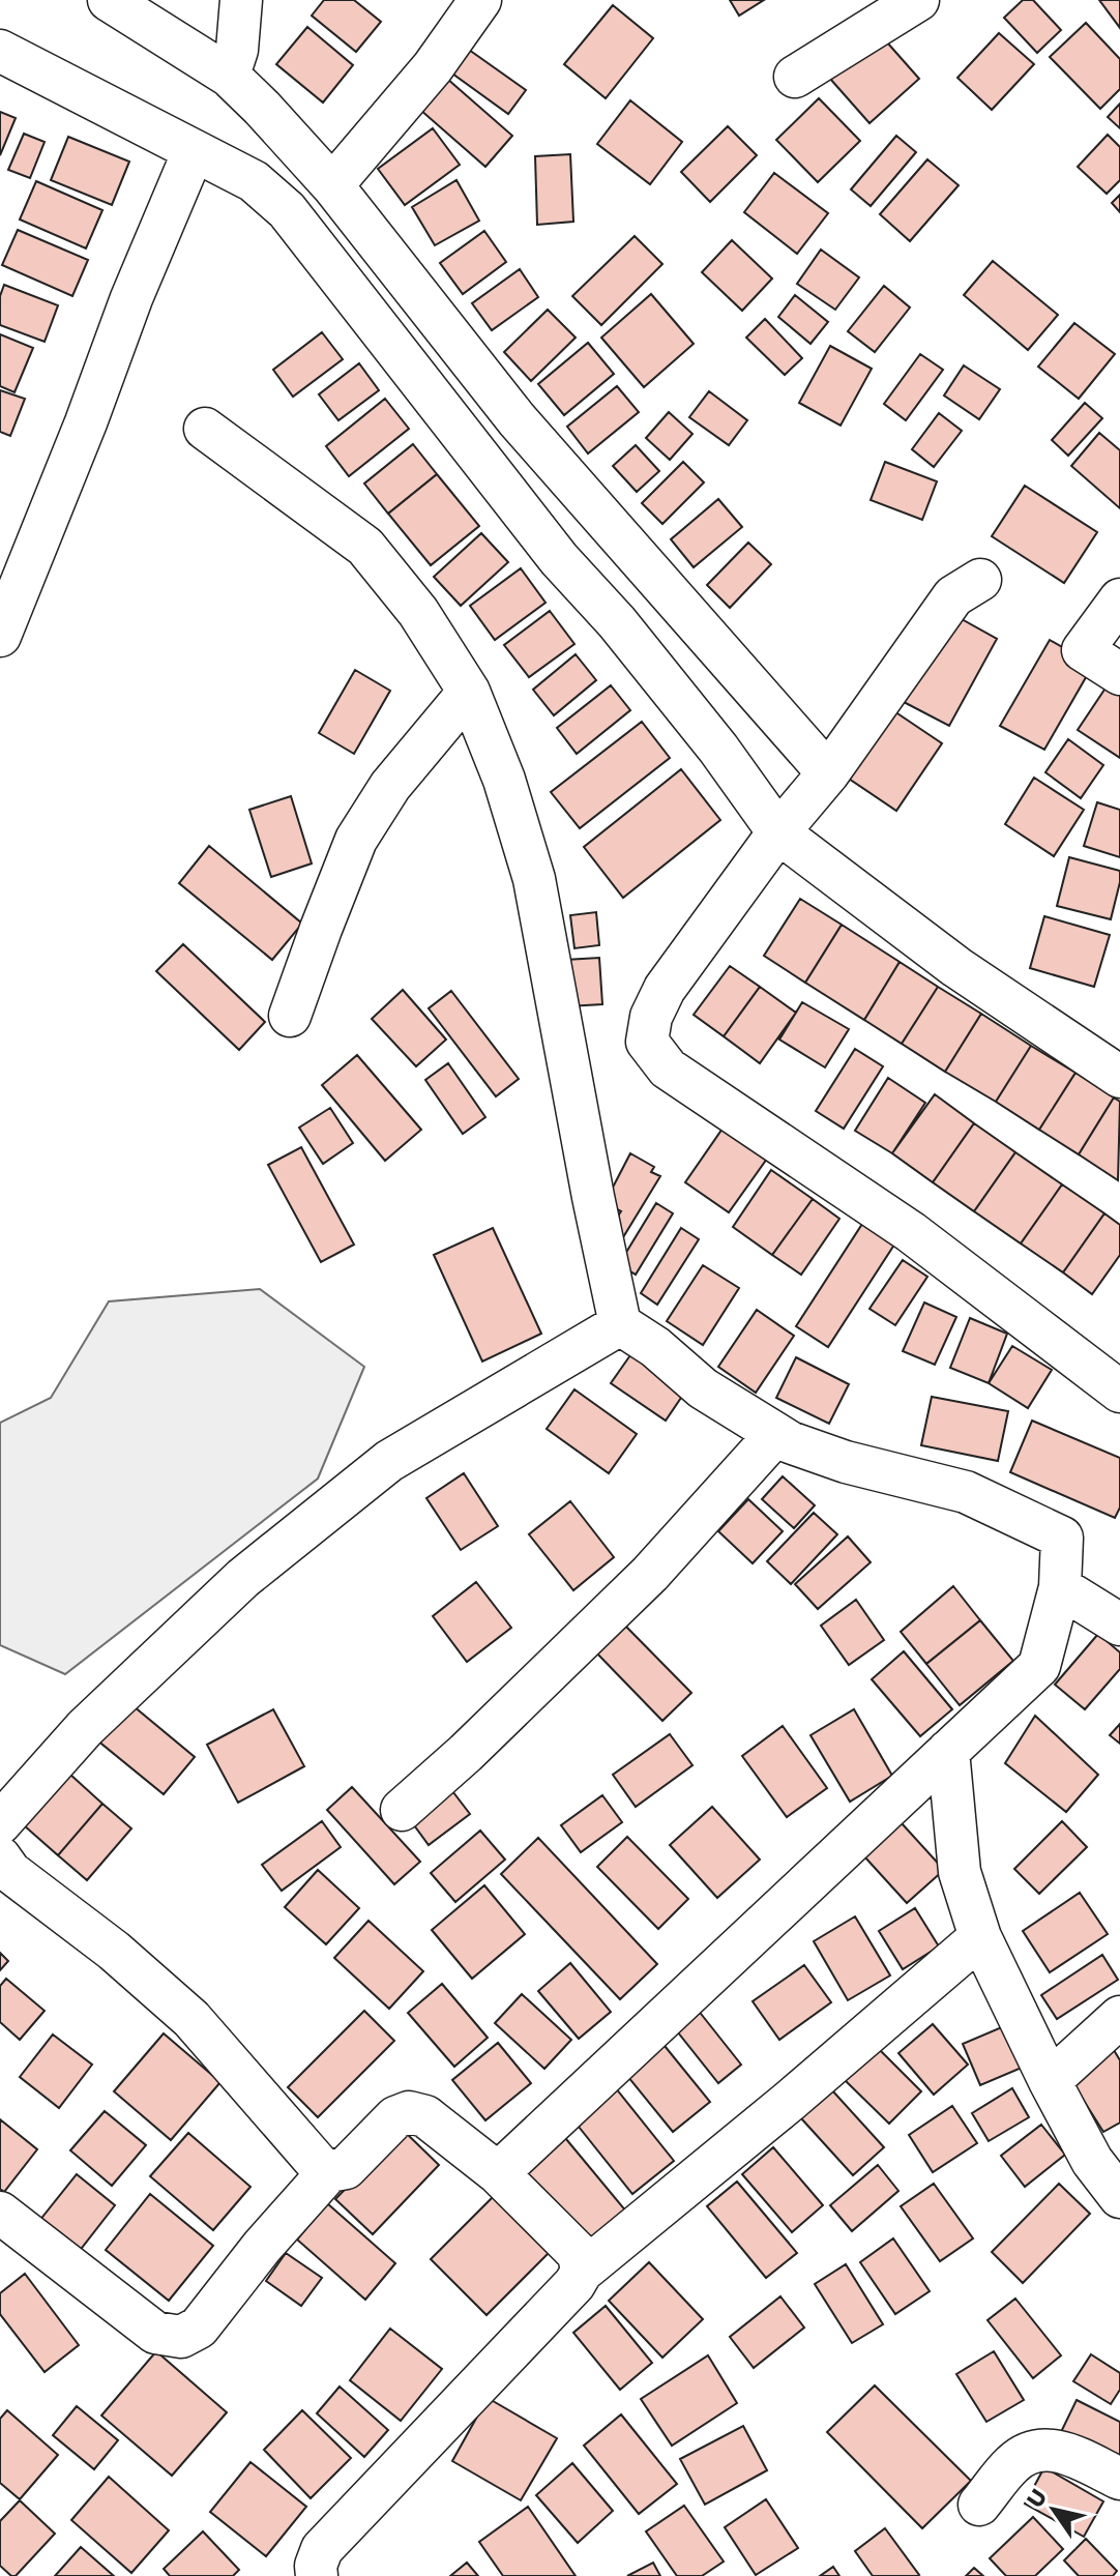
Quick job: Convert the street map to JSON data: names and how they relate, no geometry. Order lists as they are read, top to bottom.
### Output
{
  "north": "top left"
}
